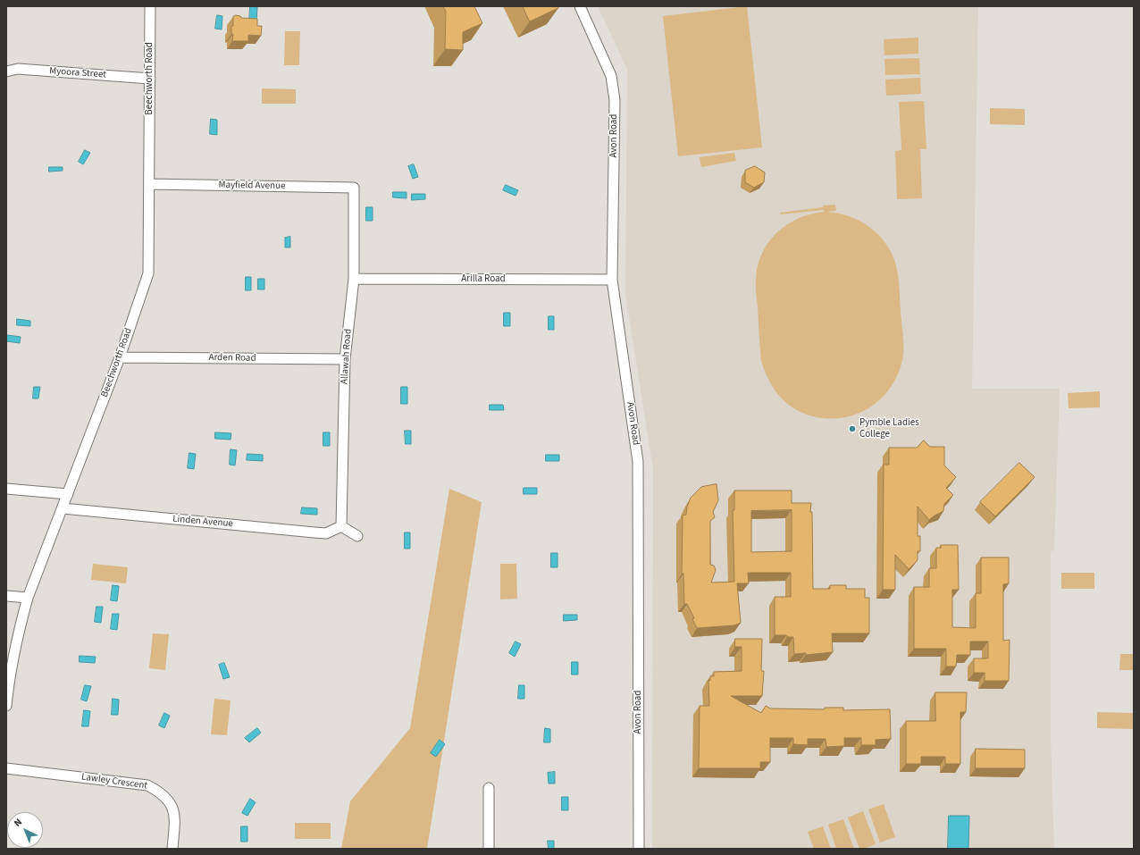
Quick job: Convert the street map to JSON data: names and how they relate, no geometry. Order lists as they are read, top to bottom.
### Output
{
  "streets": {
    "street": [
      "Myoora Street",
      "Beechworth Road",
      "Avon Road",
      "Mayfield Avenue",
      "Arilla Road",
      "Allawah Road",
      "Arden Road",
      "Linden Avenue",
      "Lawley Crescent"
    ]
  },
  "crossings": [
    ["Myoora Street", "Beechworth Road"],
    ["Beechworth Road", "Mayfield Avenue"],
    ["Beechworth Road", "Arden Road"],
    ["Beechworth Road", "Linden Avenue"],
    ["Avon Road", "Arilla Road"],
    ["Mayfield Avenue", "Allawah Road"],
    ["Arilla Road", "Allawah Road"],
    ["Allawah Road", "Arden Road"],
    ["Allawah Road", "Linden Avenue"]
  ],
  "places": ["Pymble Ladies College"],
  "north": "top left"
}
